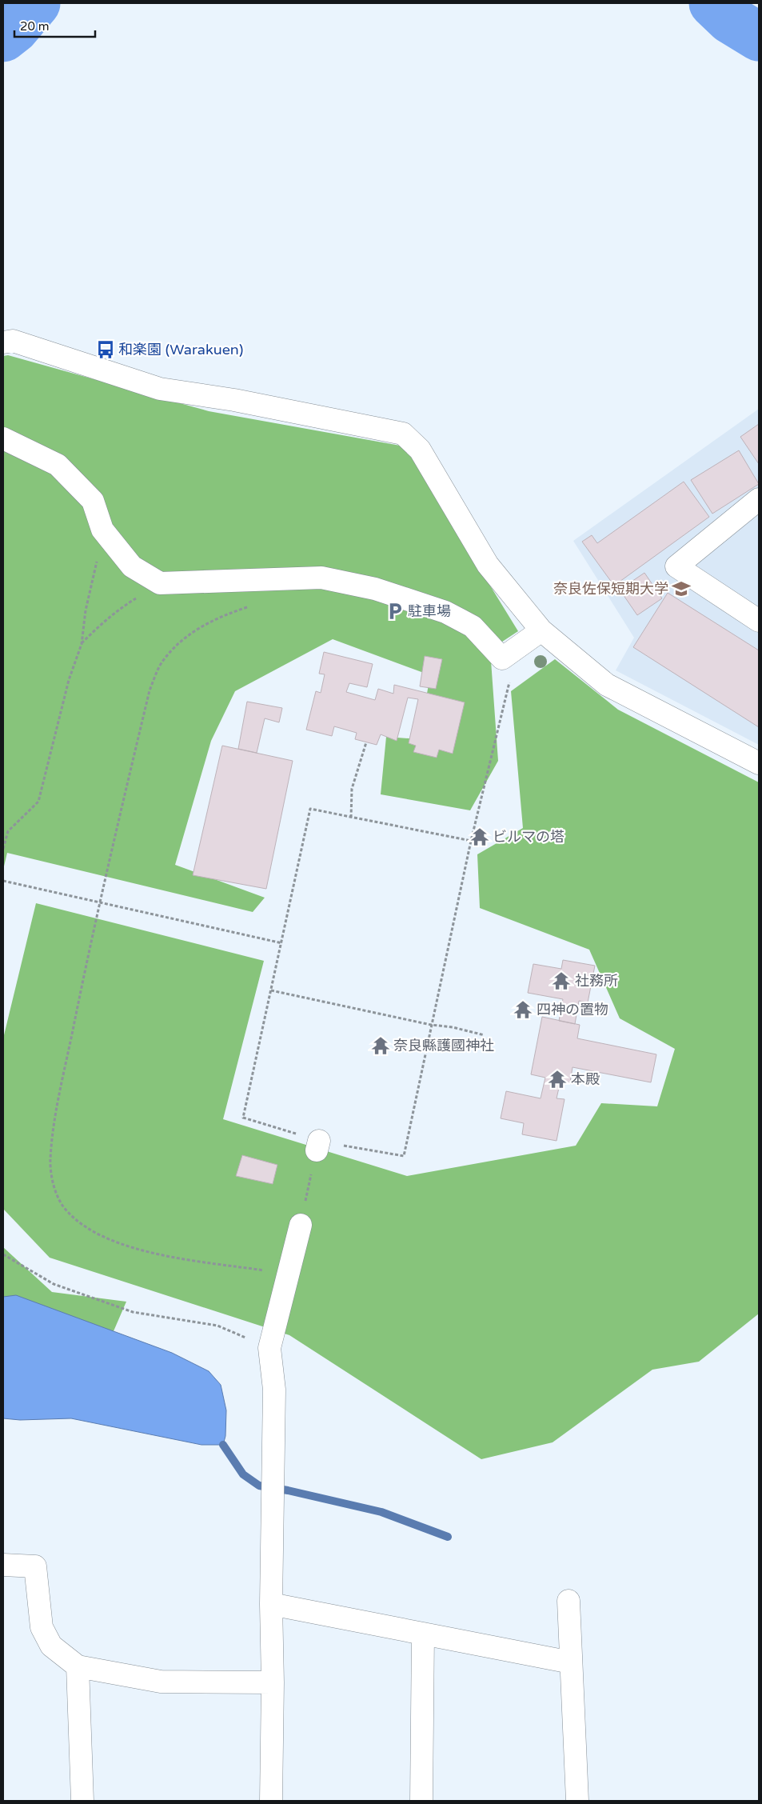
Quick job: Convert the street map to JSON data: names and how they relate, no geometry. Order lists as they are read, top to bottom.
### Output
{
  "places": {
    "bus stop": ["和楽園 (Warakuen)"],
    "school or university": ["奈良佐保短期大学"],
    "parking": ["駐車場"],
    "temple": [
      "ビルマの塔",
      "社務所",
      "四神の置物",
      "奈良縣護國神社",
      "本殿"
    ]
  },
  "scale_bar": "20 m"
}
